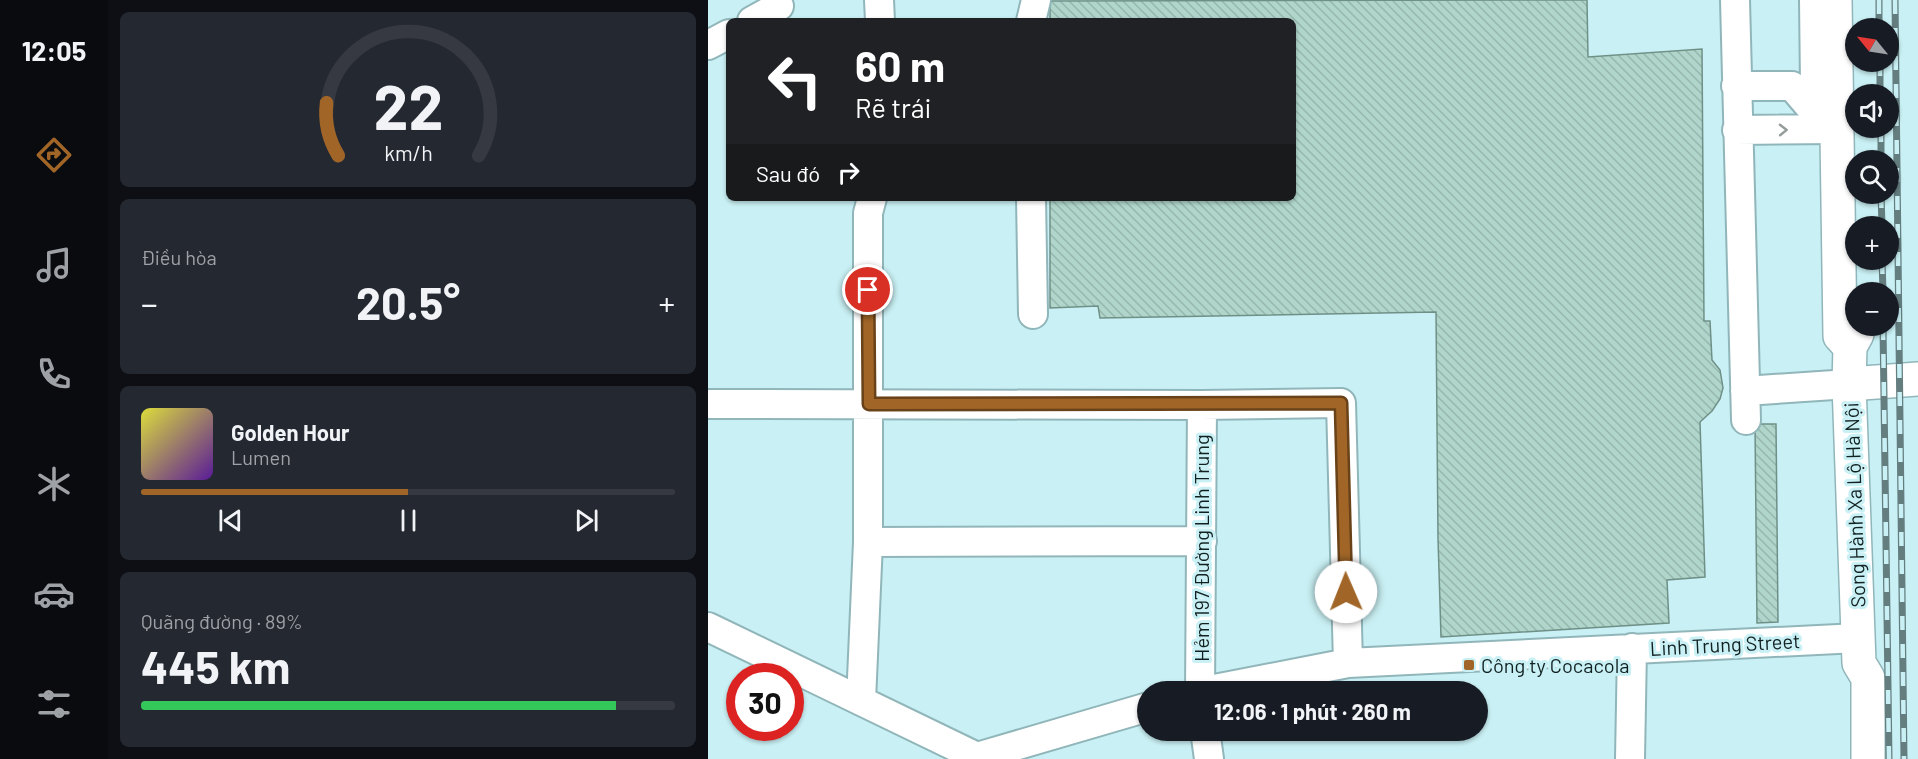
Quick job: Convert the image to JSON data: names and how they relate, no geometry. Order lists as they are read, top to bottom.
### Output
{
  "streets": {
    "main road": ["Song Hành Xa Lộ Hà Nội"],
    "street": ["Hẻm 197 Đường Linh Trung", "Linh Trung Street"]
  },
  "crossings": [
    ["Song Hành Xa Lộ Hà Nội", "Linh Trung Street"]
  ],
  "places": {
    "transit": ["Công ty Cocacola"]
  },
  "north": "top left",
  "page": {
    "tabs": "12:05",
    "map_buttons": ["+", "−"],
    "turn": ["60 m", "Rẽ trái"],
    "then": "Sau đó",
    "tile": [
      "Điều hòa",
      ["Quãng đường · 89%", "445 km"]
    ],
    "heat": ["−", "20.5°", "+"],
    "song": ["Golden Hour", "Lumen"],
    "limit": "30",
    "trip": "12:06 · 1 phút · 260 m",
    "gauge": ["22", "km/h"]
  }
}
